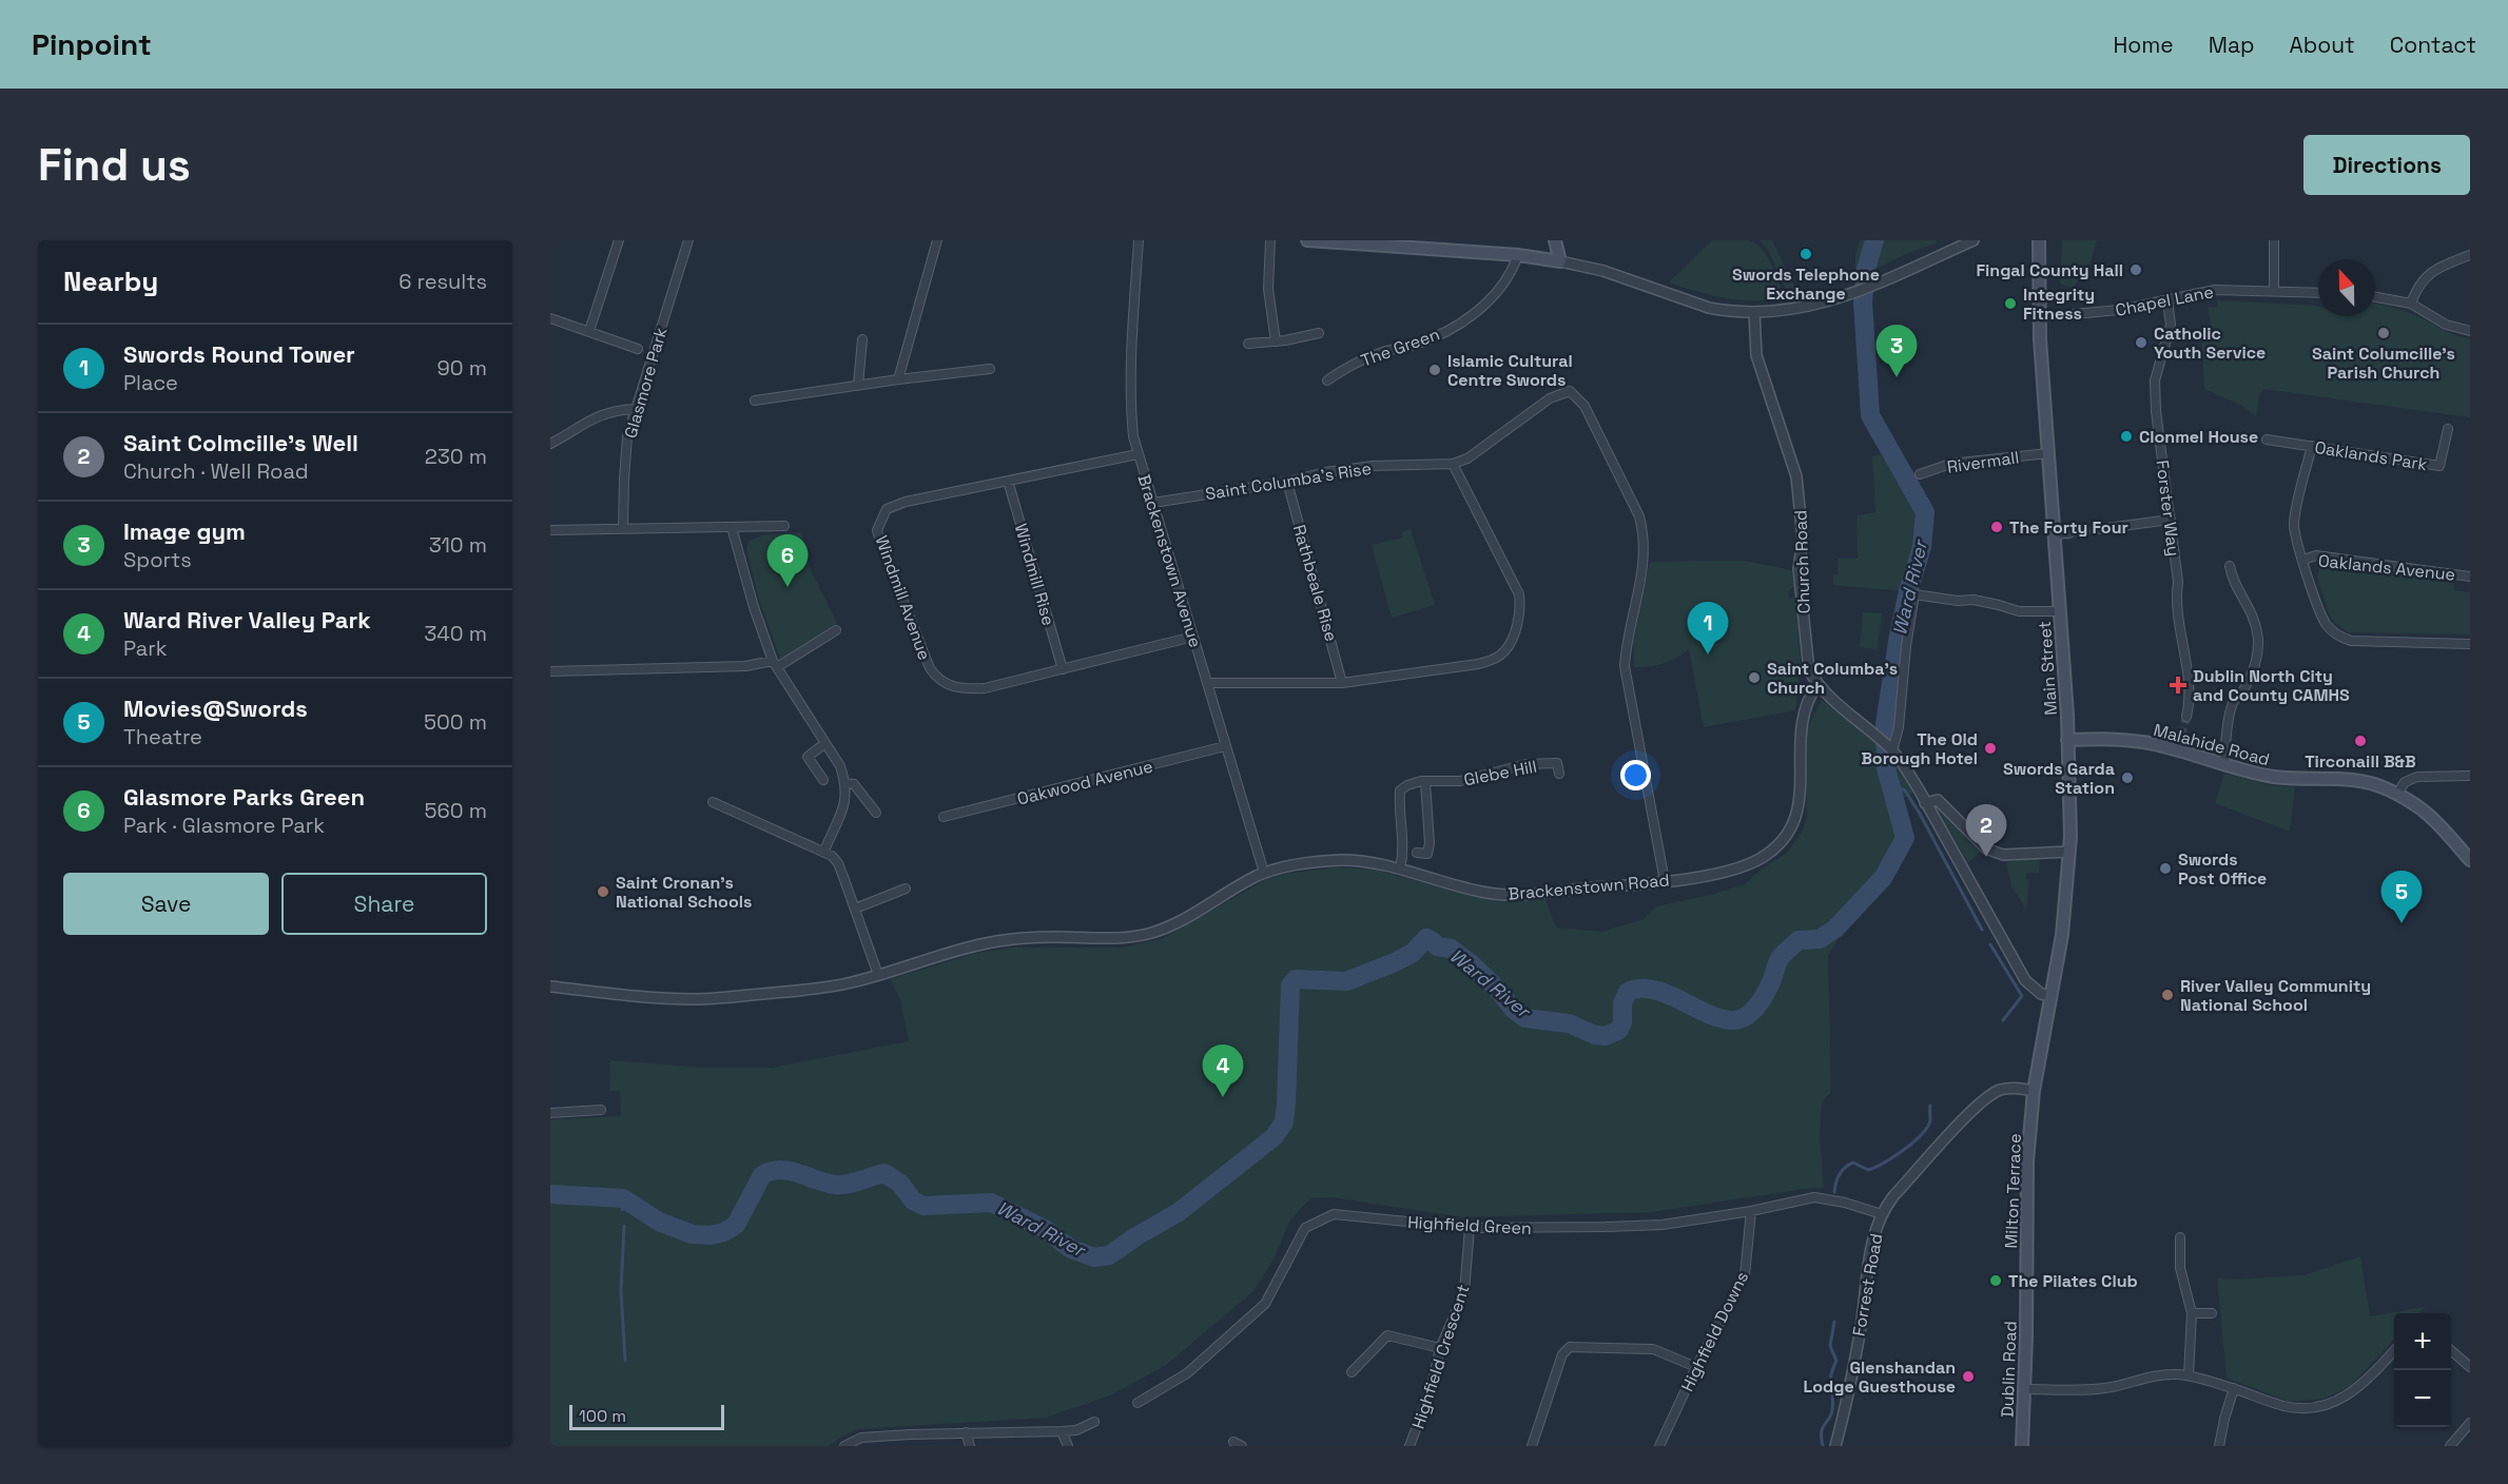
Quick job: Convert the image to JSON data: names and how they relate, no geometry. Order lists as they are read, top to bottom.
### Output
{
  "streets": {
    "main road": [
      "Main Street",
      "Malahide Road",
      "Milton Terrace",
      "Dublin Road"
    ],
    "street": [
      "Chapel Lane",
      "The Green",
      "Glasmore Park",
      "Oaklands Park",
      "Rivermall",
      "Saint Columba's Rise",
      "Forster Way",
      "Brackenstown Avenue",
      "Church Road",
      "Oaklands Avenue",
      "Windmill Rise",
      "Rathbeale Rise",
      "Windmill Avenue",
      "Glebe Hill",
      "Oakwood Avenue",
      "Brackenstown Road",
      "Highfield Green",
      "Forrest Road",
      "Highfield Downs",
      "Highfield Crescent"
    ]
  },
  "crossings": [
    ["Chapel Lane", "Forster Way"],
    ["Chapel Lane", "Main Street"],
    ["Oaklands Park", "Oaklands Avenue"],
    ["Rivermall", "Main Street"],
    ["Saint Columba's Rise", "Brackenstown Avenue"],
    ["Saint Columba's Rise", "Rathbeale Rise"],
    ["Saint Columba's Rise", "Brackenstown Road"],
    ["Brackenstown Avenue", "Windmill Avenue"],
    ["Brackenstown Avenue", "Oakwood Avenue"],
    ["Brackenstown Avenue", "Brackenstown Road"],
    ["Church Road", "Main Street"],
    ["Church Road", "Brackenstown Road"],
    ["Windmill Rise", "Windmill Avenue"],
    ["Main Street", "Malahide Road"],
    ["Main Street", "Milton Terrace"],
    ["Main Street", "Forrest Road"],
    ["Glebe Hill", "Brackenstown Road"],
    ["Milton Terrace", "Forrest Road"],
    ["Milton Terrace", "Dublin Road"],
    ["Highfield Green", "Forrest Road"],
    ["Highfield Green", "Highfield Downs"],
    ["Highfield Green", "Highfield Crescent"]
  ],
  "water": ["Ward River"],
  "places": {
    "other": [
      "Swords Telephone Exchange",
      "Fingal County Hall",
      "Integrity Fitness",
      "Saint Columcille's Parish Church",
      "Catholic Youth Service",
      "Islamic Cultural Centre Swords",
      "Clonmel House",
      "The Forty Four",
      "Saint Columba's Church",
      "Tirconaill B&B",
      "The Old Borough Hotel",
      "Swords Garda Station",
      "Swords Post Office",
      "Saint Cronan's National Schools",
      "River Valley Community National School",
      "The Pilates Club",
      "Glenshandan Lodge Guesthouse"
    ],
    "health": ["Dublin North City and County CAMHS"]
  },
  "scale_bar": "100 m",
  "north": "top",
  "page": {
    "header": "Pinpoint",
    "nav": [
      "Home",
      "Map",
      "About",
      "Contact"
    ],
    "buttons": [
      "Directions",
      ["Save", "Share"]
    ],
    "title": "Find us",
    "heading": ["Nearby", "6 results"],
    "list": [
      {
        "mark": "1",
        "name": "Swords Round Tower",
        "note": "Place",
        "value": "90 m"
      },
      {
        "mark": "2",
        "name": "Saint Colmcille's Well",
        "note": "Church · Well Road",
        "value": "230 m"
      },
      {
        "mark": "3",
        "name": "Image gym",
        "note": "Sports",
        "value": "310 m"
      },
      {
        "mark": "4",
        "name": "Ward River Valley Park",
        "note": "Park",
        "value": "340 m"
      },
      {
        "mark": "5",
        "name": "Movies@Swords",
        "note": "Theatre",
        "value": "500 m"
      },
      {
        "mark": "6",
        "name": "Glasmore Parks Green",
        "note": "Park · Glasmore Park",
        "value": "560 m"
      }
    ],
    "pins": [
      "3",
      "6",
      "1",
      "2",
      "5",
      "4"
    ],
    "map_buttons": ["+", "−"],
    "scale": "100 m"
  }
}
